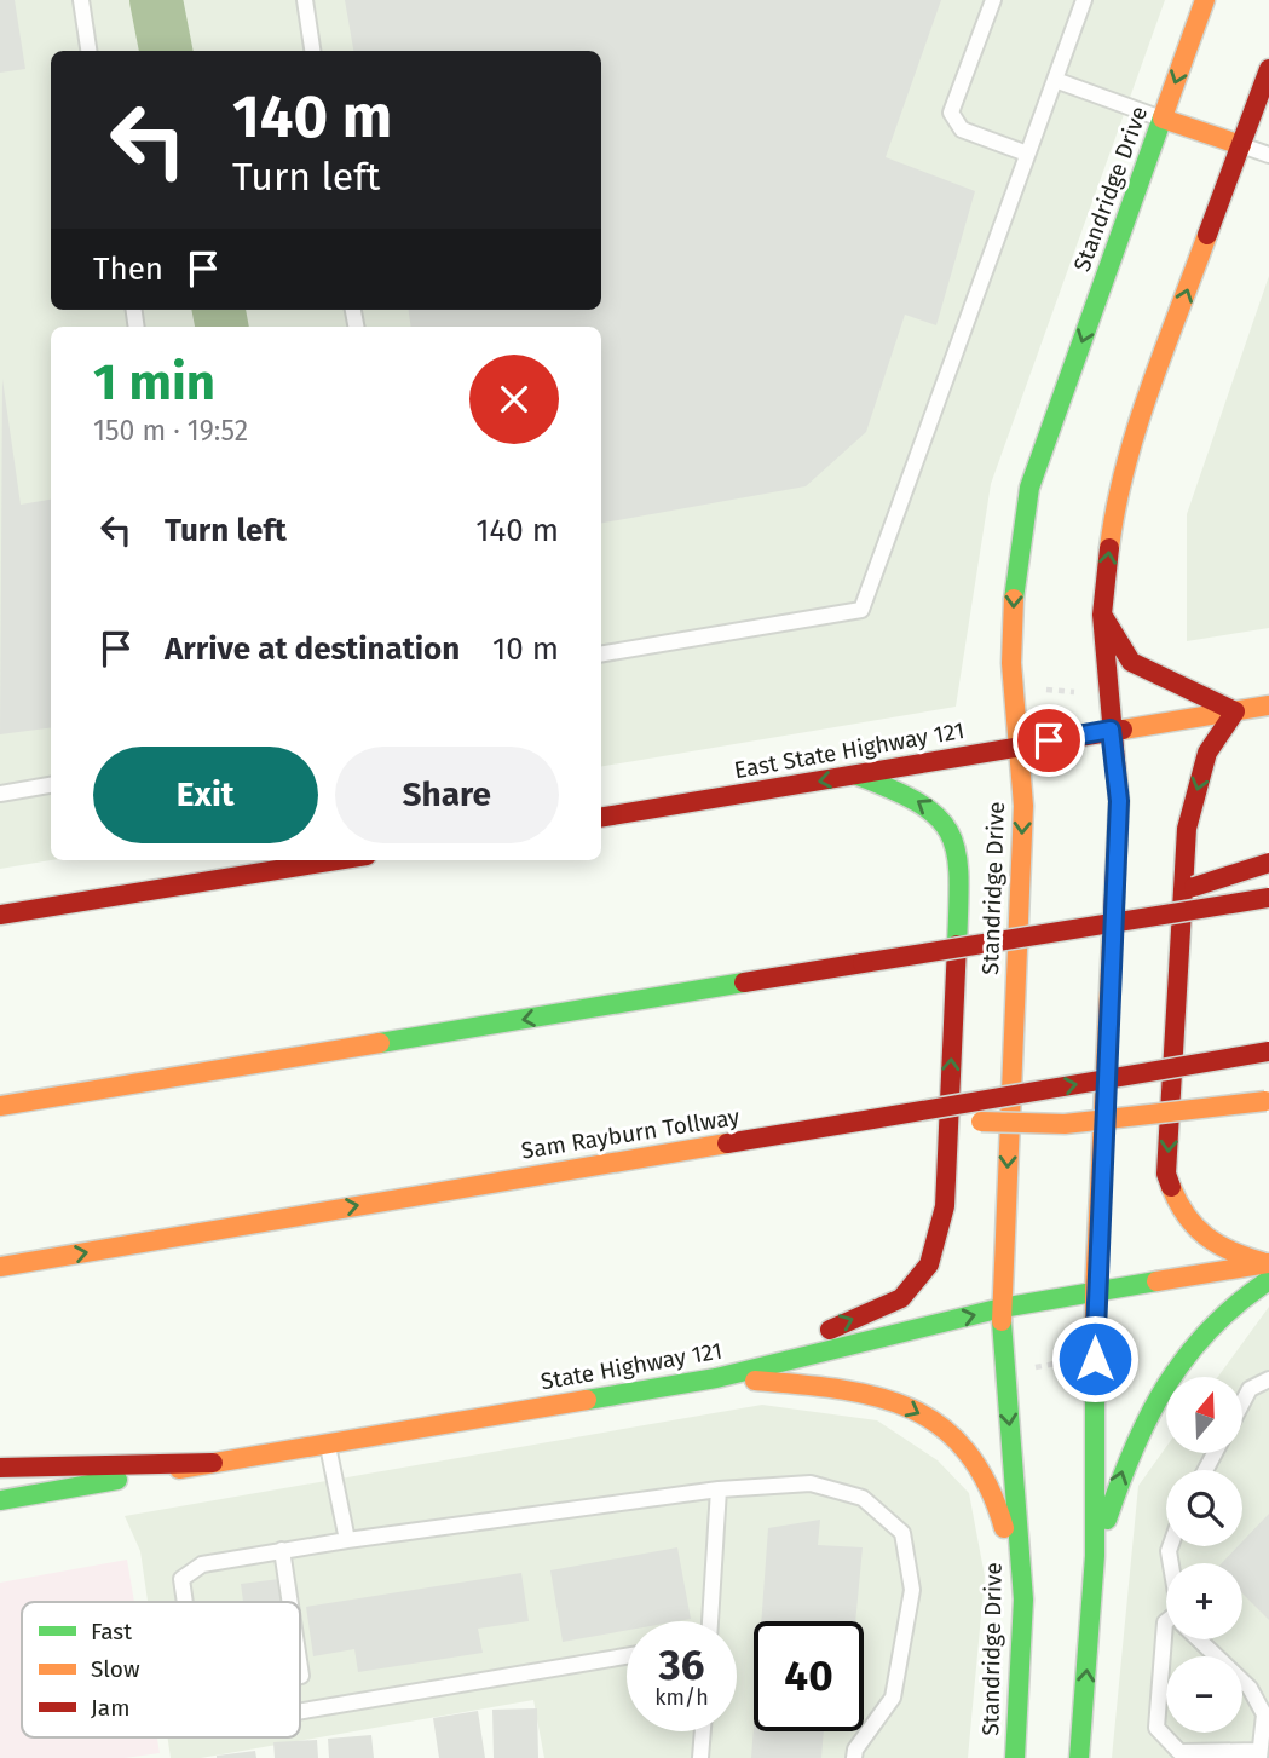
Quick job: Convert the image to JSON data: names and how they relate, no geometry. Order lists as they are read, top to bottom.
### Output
{
  "streets": {
    "main road": [
      "Standridge Drive",
      "East State Highway 121",
      "Sam Rayburn Tollway",
      "State Highway 121"
    ]
  },
  "crossings": [
    ["Standridge Drive", "East State Highway 121"],
    ["Standridge Drive", "State Highway 121"]
  ],
  "one_way": ["East State Highway 121"],
  "legend": ["Fast", "Slow", "Jam"],
  "north": "top",
  "page": {
    "turn": ["140 m", "Turn left"],
    "then": "Then",
    "heading": ["1 min", "150 m · 19:52"],
    "list": [
      {
        "name": "Turn left",
        "value": "140 m"
      },
      {
        "name": "Arrive at destination",
        "value": "10 m"
      }
    ],
    "buttons": ["Exit", "Share"],
    "map_buttons": ["+", "−"],
    "speed": "36 km/h",
    "limit": "40"
  }
}
